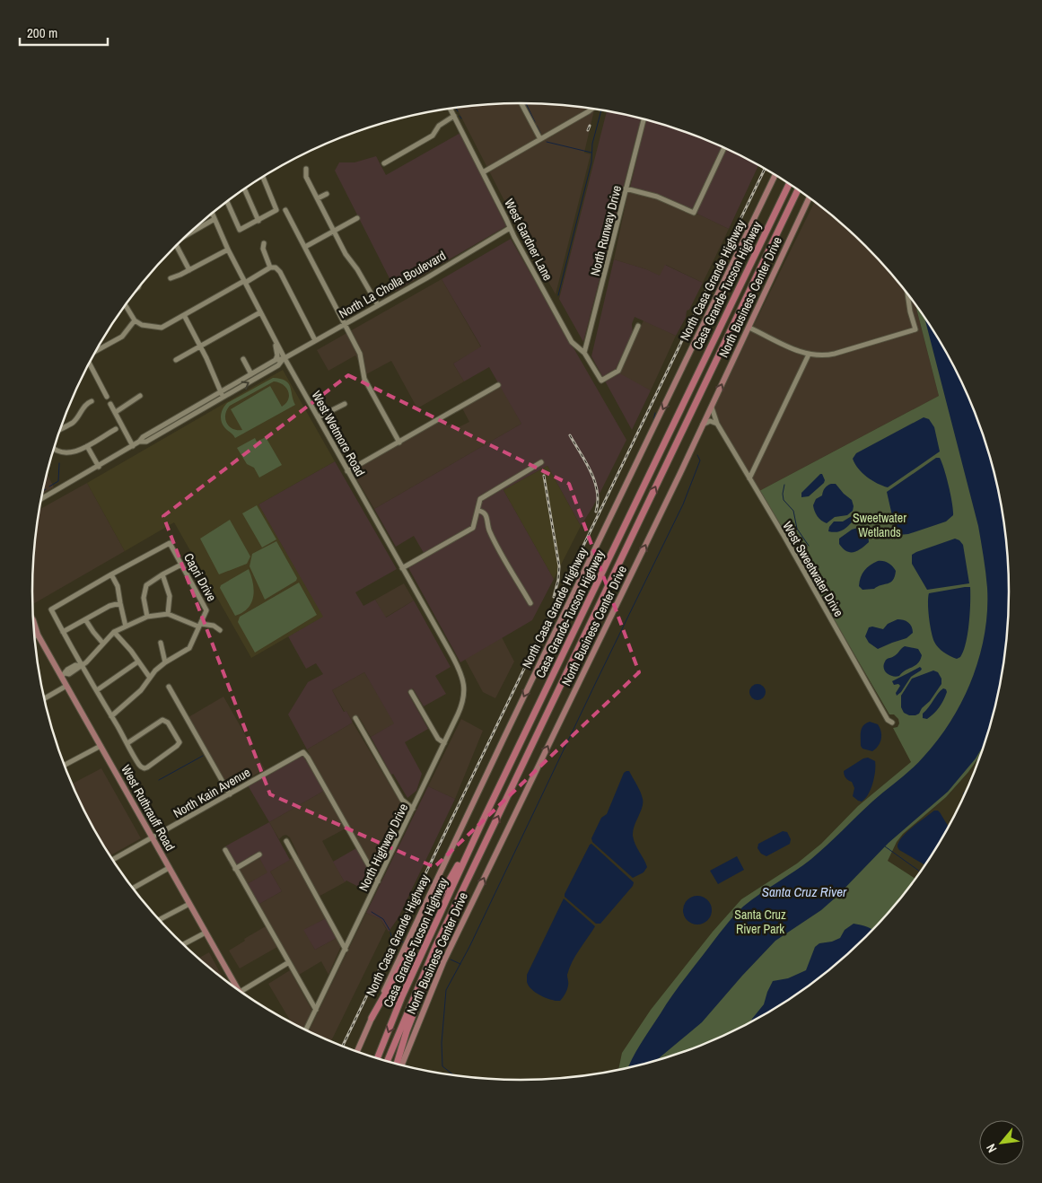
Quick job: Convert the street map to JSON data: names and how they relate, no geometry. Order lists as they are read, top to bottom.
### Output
{
  "streets": {
    "highway": ["Casa Grande-Tucson Highway"],
    "main road": ["North Casa Grande Highway", "North Business Center Drive", "West Ruthrauff Road"],
    "street": [
      "North Runway Drive",
      "West Gardner Lane",
      "North La Cholla Boulevard",
      "West Wetmore Road",
      "West Sweetwater Drive",
      "Capri Drive",
      "North Kain Avenue",
      "North Highway Drive"
    ]
  },
  "crossings": [
    ["North Runway Drive", "West Gardner Lane"],
    ["West Gardner Lane", "North La Cholla Boulevard"],
    ["North La Cholla Boulevard", "West Wetmore Road"],
    ["North Business Center Drive", "West Sweetwater Drive"],
    ["West Wetmore Road", "North Highway Drive"],
    ["North Kain Avenue", "West Ruthrauff Road"],
    ["North Kain Avenue", "North Highway Drive"]
  ],
  "one_way": ["North Casa Grande Highway", "North Business Center Drive"],
  "water": ["Santa Cruz River"],
  "parks": ["Sweetwater Wetlands", "Santa Cruz River Park"],
  "scale_bar": "200 m",
  "north": "bottom left"
}
